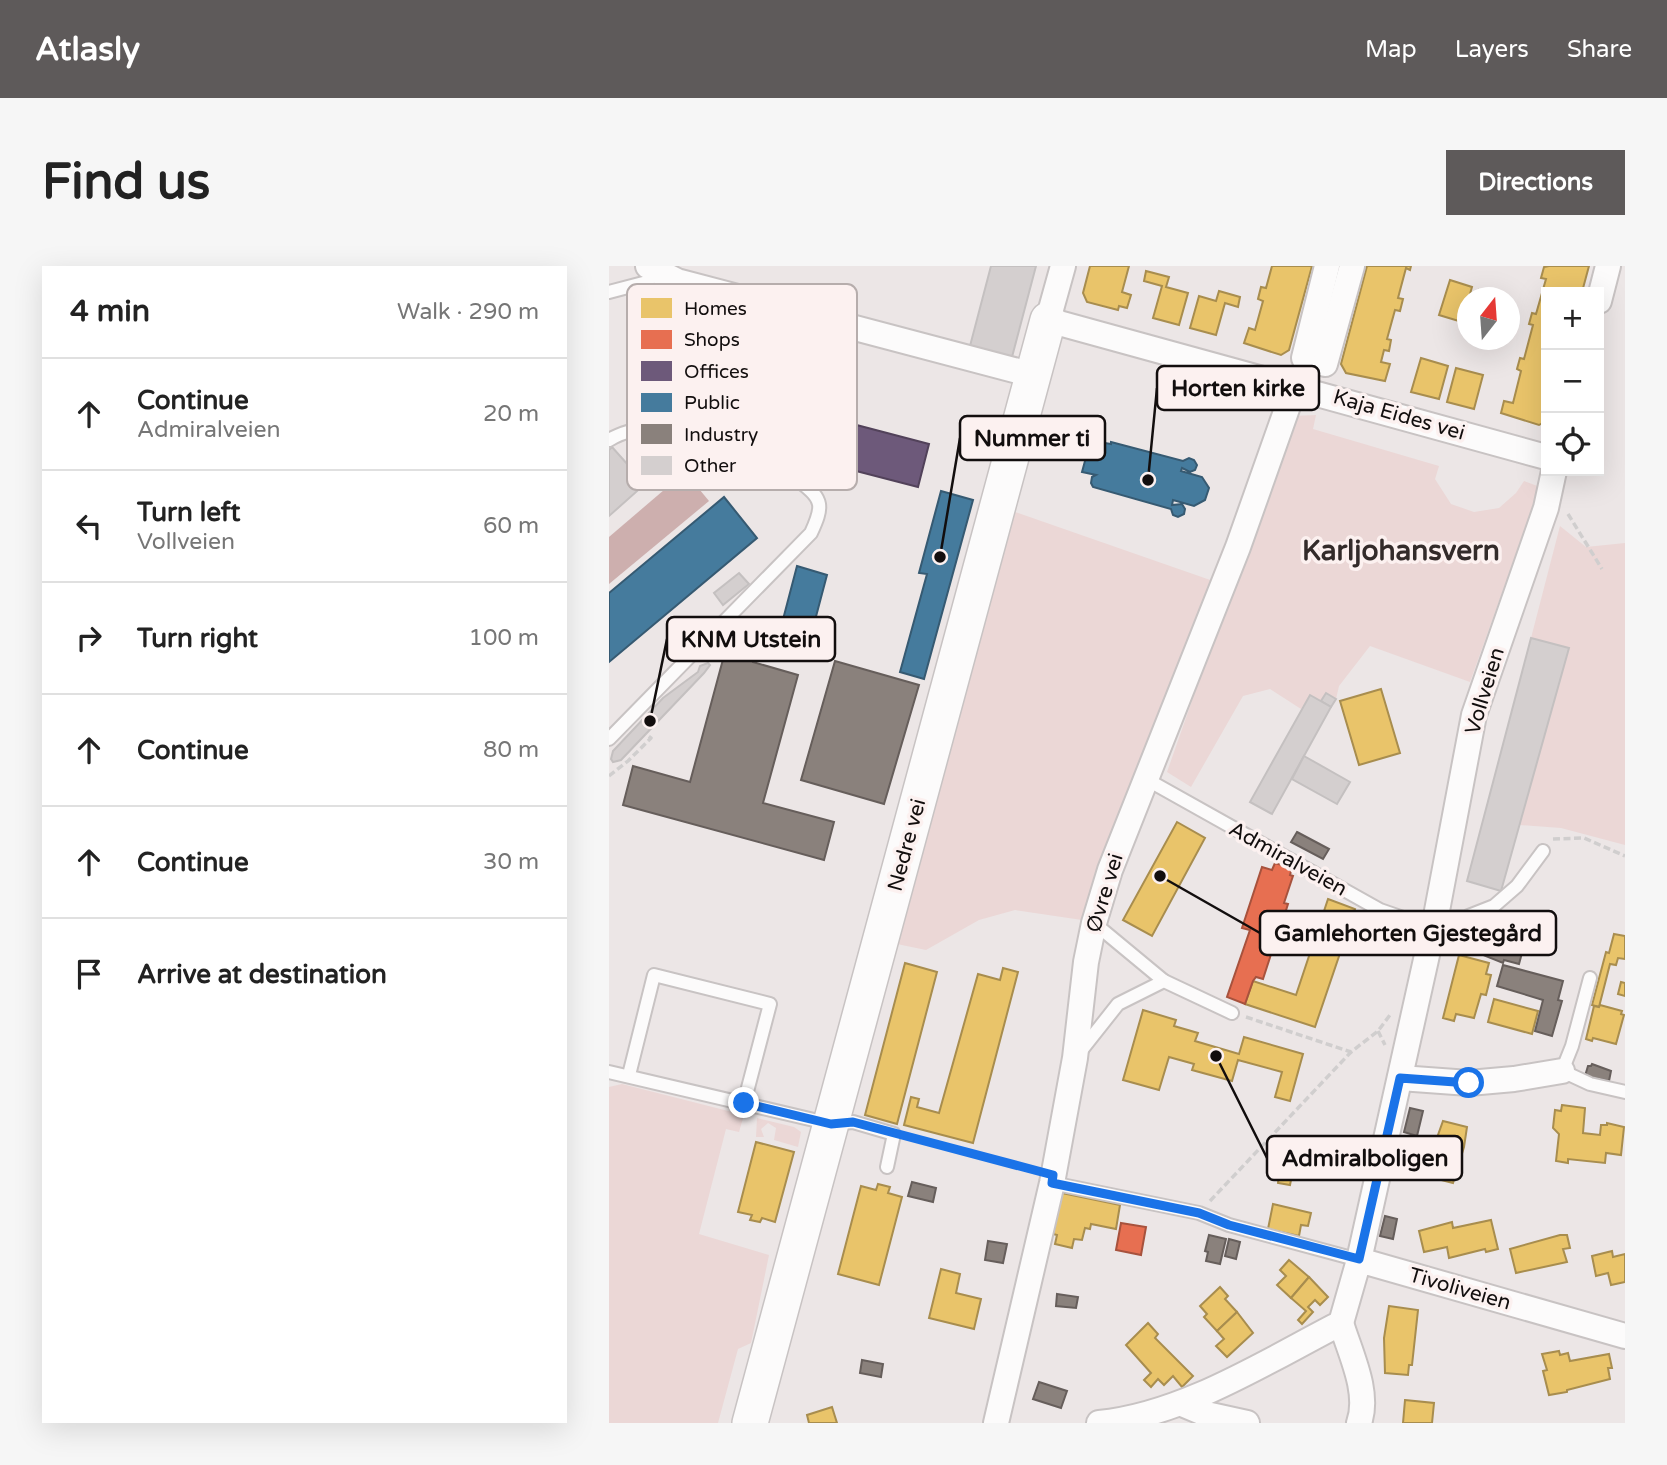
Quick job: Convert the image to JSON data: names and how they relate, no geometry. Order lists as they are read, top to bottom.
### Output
{
  "streets": {
    "main road": ["Nedre vei"],
    "street": [
      "Kaja Eides vei",
      "Vollveien",
      "Øvre vei",
      "Tivoliveien"
    ],
    "lane": ["Admiralveien"]
  },
  "crossings": [
    ["Kaja Eides vei", "Nedre vei"],
    ["Kaja Eides vei", "Øvre vei"],
    ["Vollveien", "Admiralveien"],
    ["Admiralveien", "Øvre vei"]
  ],
  "districts": ["Karljohansvern"],
  "places": [
    "Horten kirke",
    "Nummer ti",
    "KNM Utstein",
    "Gamlehorten Gjestegård",
    "Admiralboligen"
  ],
  "legend": [
    "Homes",
    "Shops",
    "Offices",
    "Public",
    "Industry",
    "Other"
  ],
  "north": "top",
  "page": {
    "header": "Atlasly",
    "nav": ["Map", "Layers", "Share"],
    "buttons": "Directions",
    "title": "Find us",
    "heading": ["4 min", "Walk · 290 m"],
    "map_buttons": ["+", "−"],
    "list": [
      ["Continue", "Admiralveien", "20 m"],
      ["Turn left", "Vollveien", "60 m"],
      ["Turn right", "100 m"],
      ["Continue", "80 m"],
      ["Continue", "30 m"],
      "Arrive at destination"
    ]
  }
}
